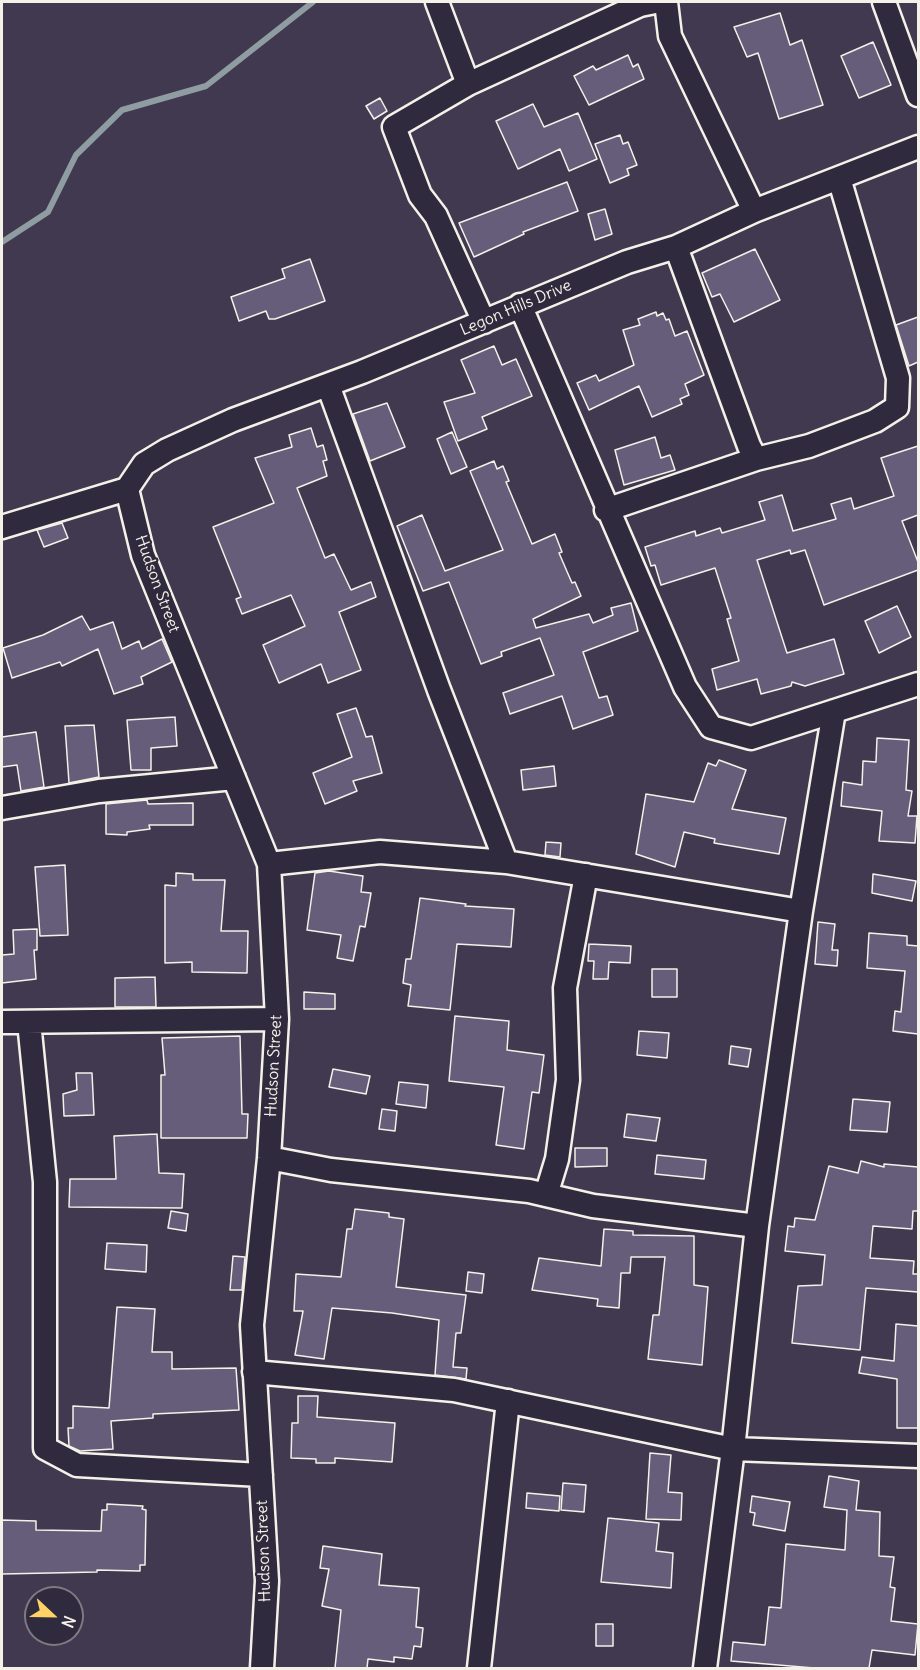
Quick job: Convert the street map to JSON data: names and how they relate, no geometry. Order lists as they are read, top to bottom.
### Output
{
  "streets": {
    "street": ["Legon Hills Drive", "Hudson Street"]
  },
  "crossings": [
    ["Legon Hills Drive", "Hudson Street"]
  ],
  "north": "right"
}
